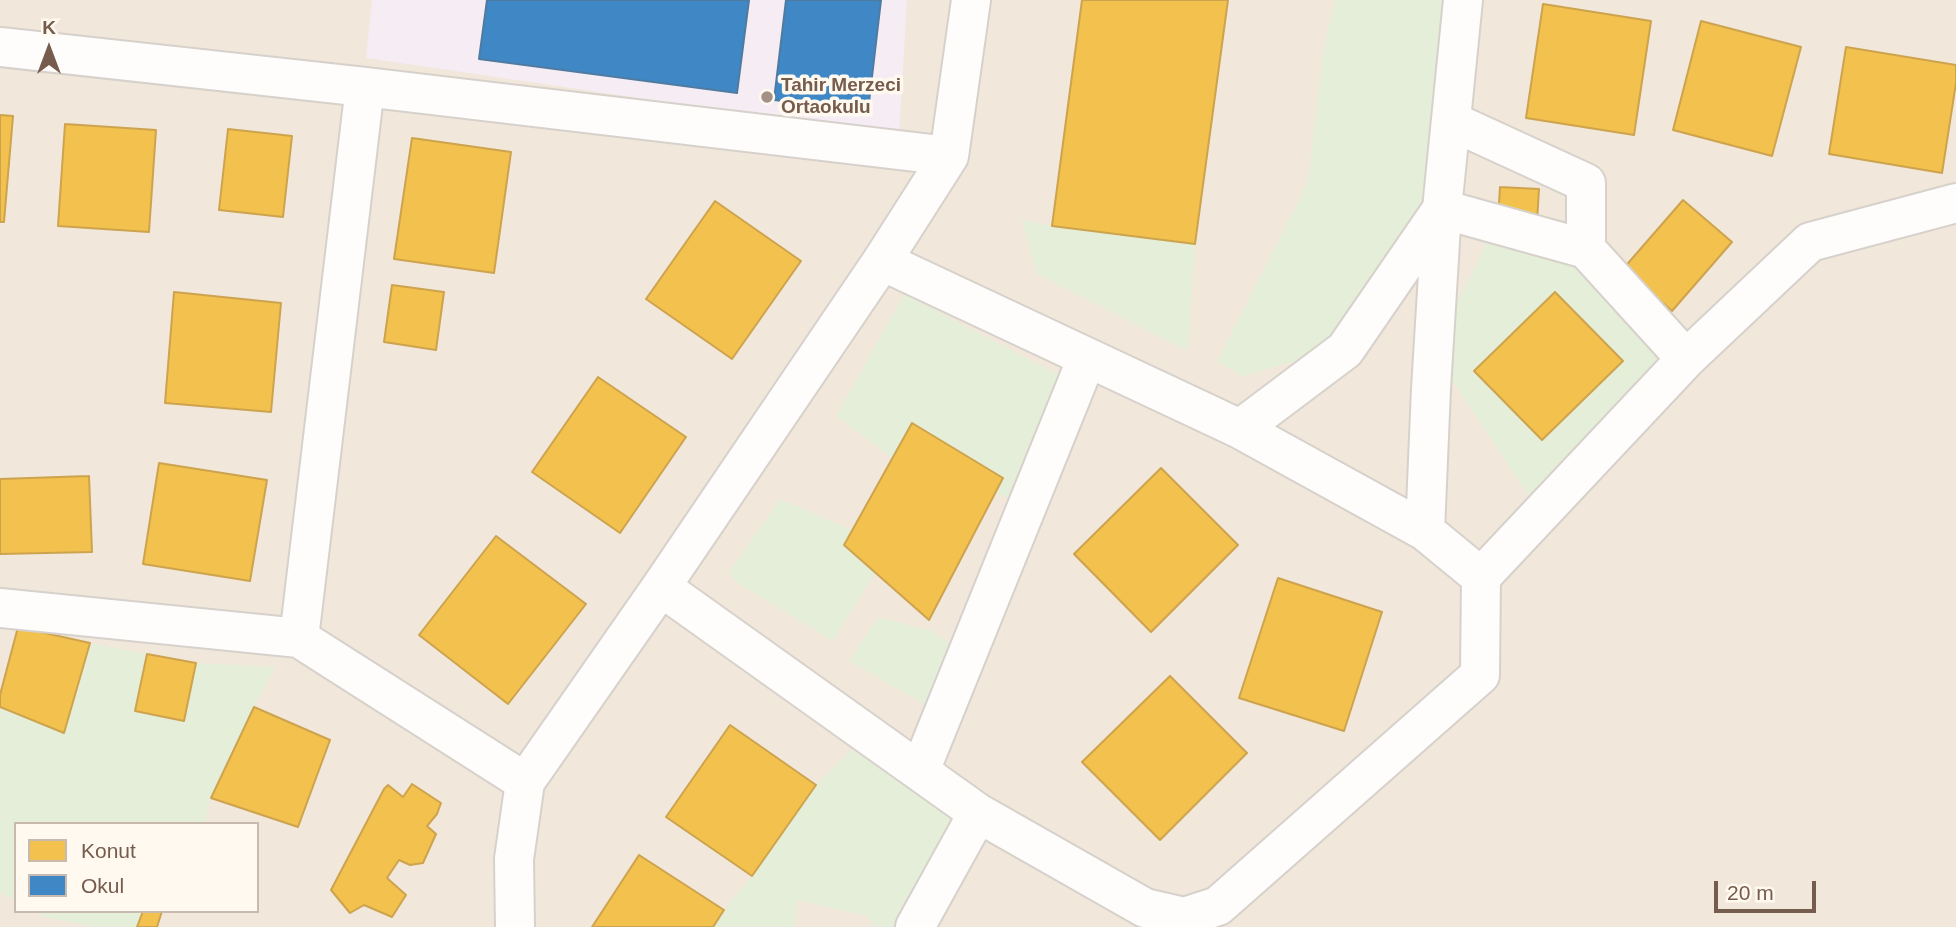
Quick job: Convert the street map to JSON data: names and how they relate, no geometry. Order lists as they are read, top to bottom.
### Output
{
  "places": ["Tahir Merzeci Ortaokulu"],
  "legend": ["Konut", "Okul"],
  "scale_bar": "20 m",
  "north": "top"
}
